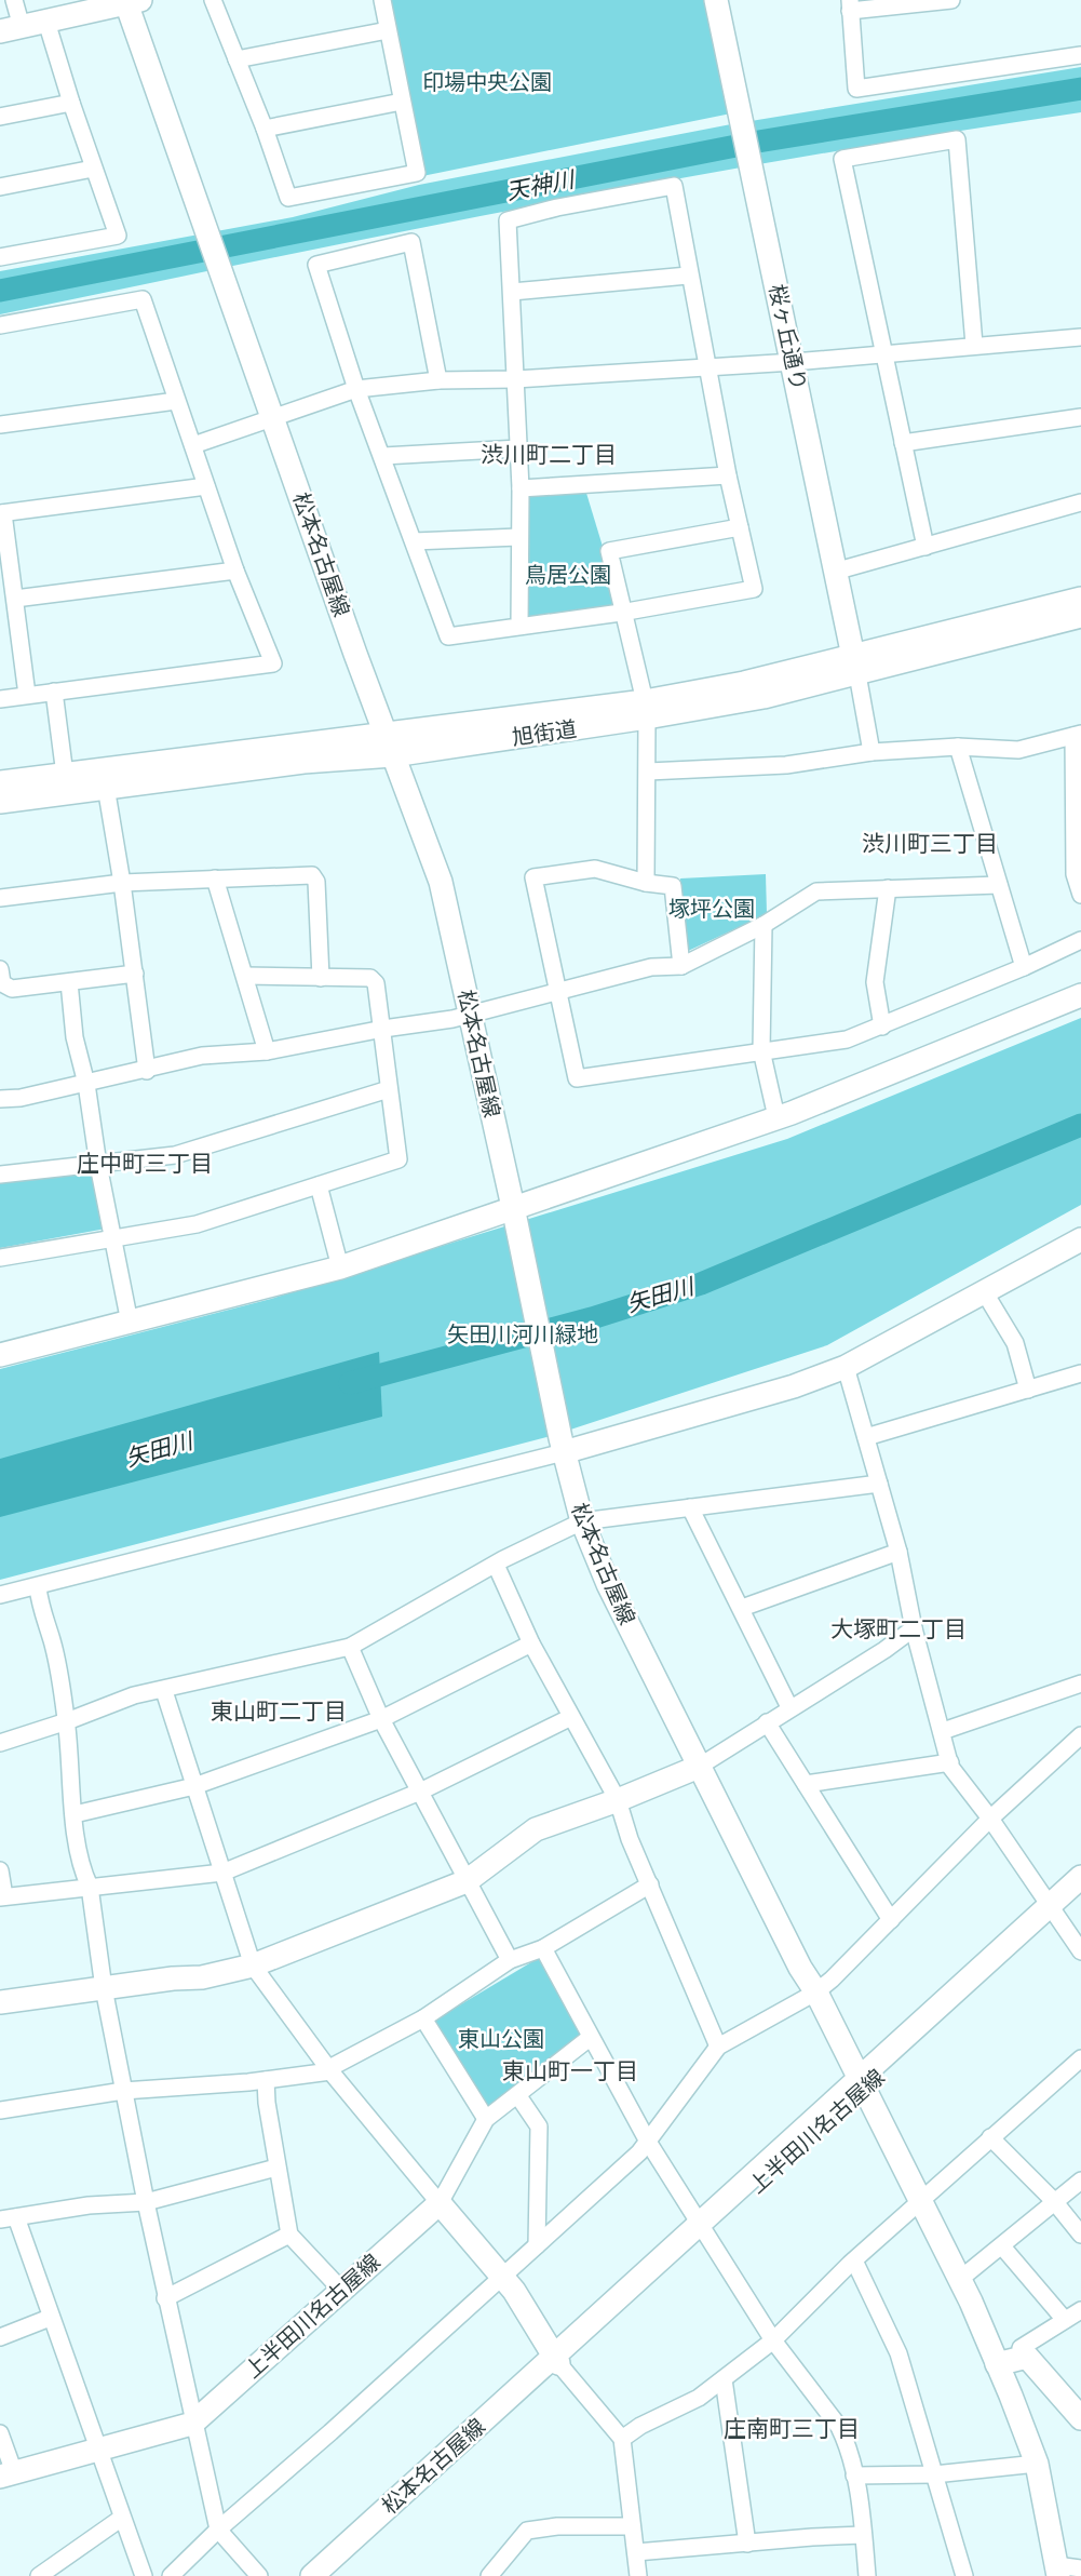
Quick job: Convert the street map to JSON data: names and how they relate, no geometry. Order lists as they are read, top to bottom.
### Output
{
  "streets": {
    "street": [
      "桜ヶ丘通り",
      "松本名古屋線",
      "旭街道",
      "上半田川名古屋線"
    ]
  },
  "crossings": [
    ["桜ヶ丘通り", "旭街道"],
    ["松本名古屋線", "旭街道"],
    ["松本名古屋線", "上半田川名古屋線"]
  ],
  "districts": [
    "渋川町二丁目",
    "渋川町三丁目",
    "庄中町三丁目",
    "大塚町二丁目",
    "東山町二丁目",
    "東山町一丁目",
    "庄南町三丁目"
  ],
  "water": ["天神川", "矢田川"],
  "parks": [
    "印場中央公園",
    "鳥居公園",
    "塚坪公園",
    "矢田川河川緑地",
    "東山公園"
  ]
}
